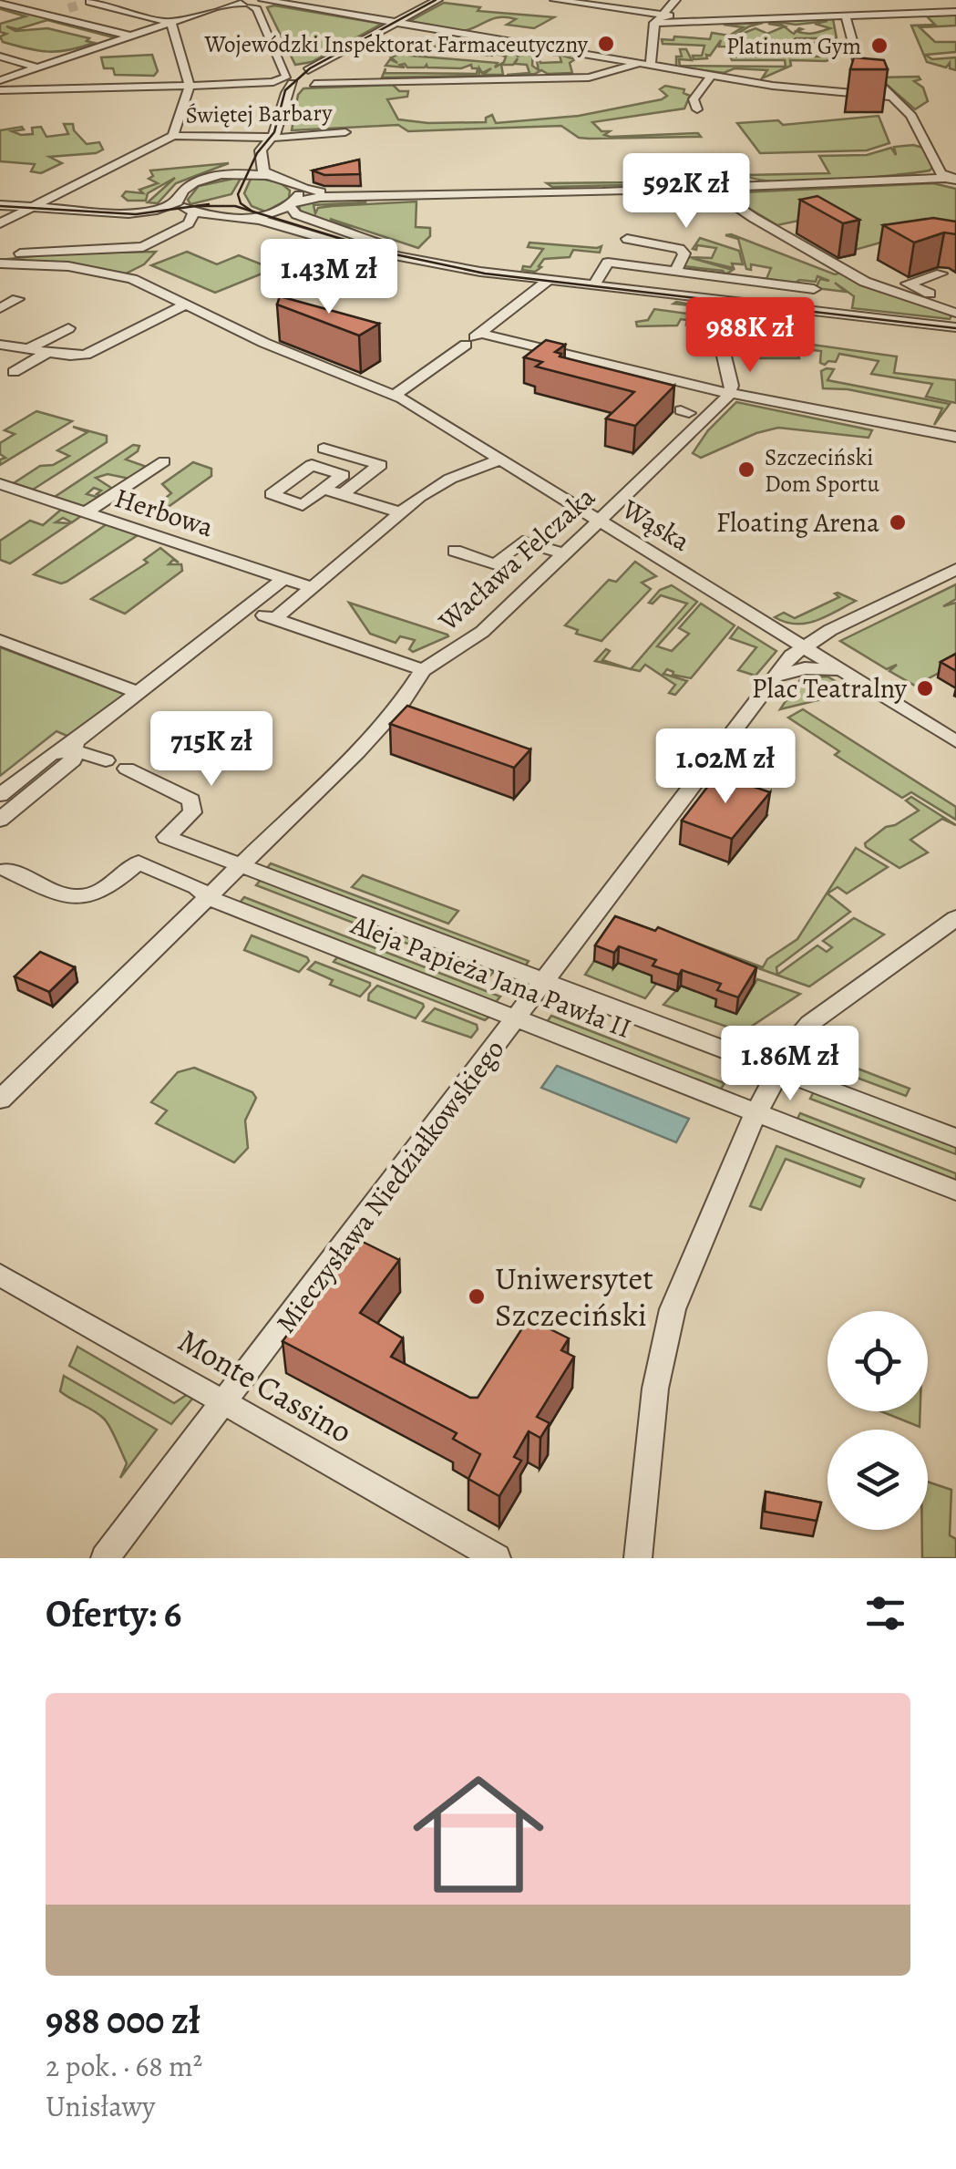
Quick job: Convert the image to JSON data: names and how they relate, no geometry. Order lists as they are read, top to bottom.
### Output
{
  "streets": {
    "street": [
      "Świętej Barbary",
      "Herbowa",
      "Wąska",
      "Wacława Felczaka",
      "Aleja Papieża Jana Pawła II",
      "Mieczysława Niedziałkowskiego",
      "Monte Cassino"
    ]
  },
  "crossings": [
    ["Wąska", "Wacława Felczaka"],
    ["Wąska", "Mieczysława Niedziałkowskiego"],
    ["Wacława Felczaka", "Aleja Papieża Jana Pawła II"],
    ["Aleja Papieża Jana Pawła II", "Mieczysława Niedziałkowskiego"],
    ["Mieczysława Niedziałkowskiego", "Monte Cassino"]
  ],
  "places": [
    "Wojewódzki Inspektorat Farmaceutyczny",
    "Platinum Gym",
    "Szczeciński Dom Sportu",
    "Floating Arena",
    "Plac Teatralny",
    "Uniwersytet Szczeciński"
  ],
  "page": {
    "price": [
      "592K zł",
      "1.43M zł",
      "988K zł",
      "715K zł",
      "1.02M zł",
      "1.86M zł"
    ],
    "heading": "Oferty: 6",
    "list": [
      {
        "name": "988 000 zł",
        "note": "2 pok. · 68 m² · Unisławy"
      }
    ]
  }
}
